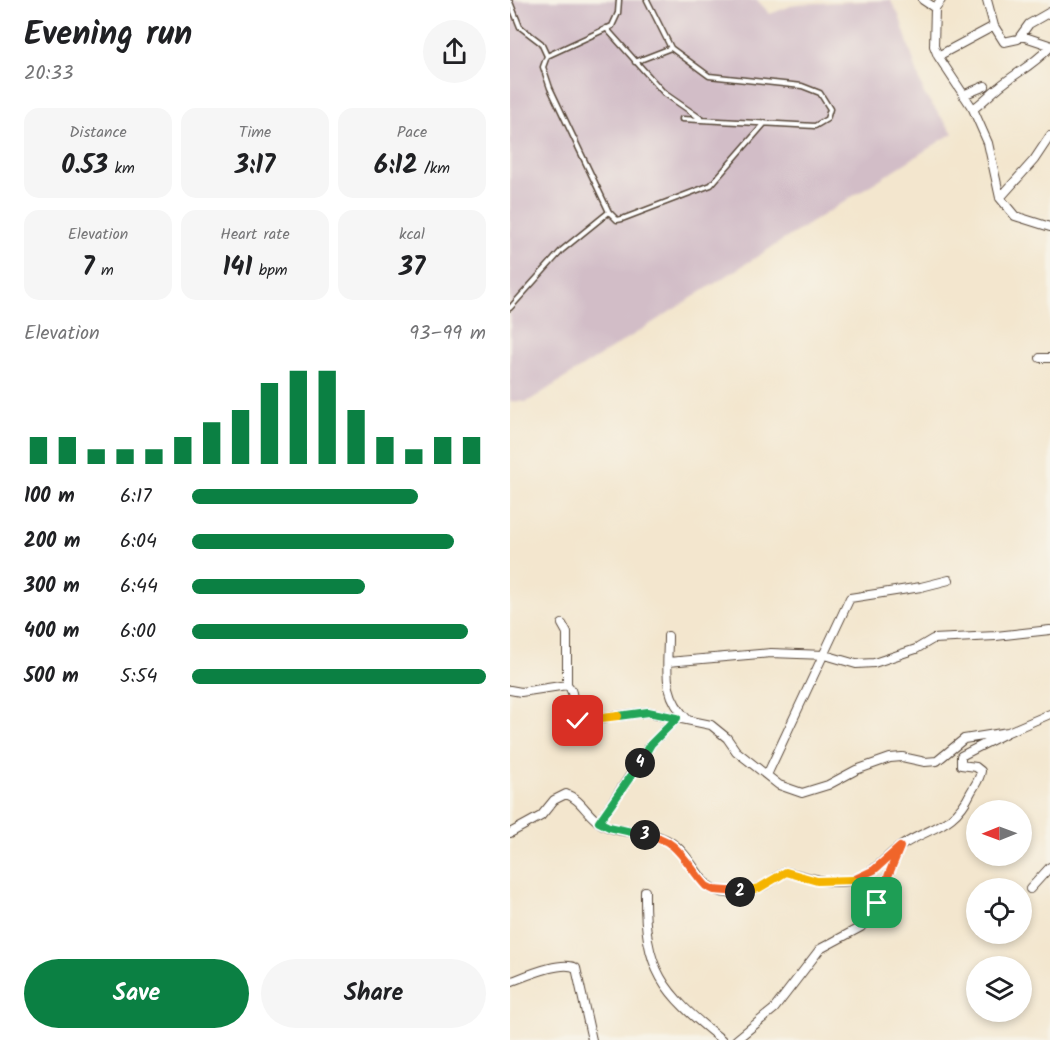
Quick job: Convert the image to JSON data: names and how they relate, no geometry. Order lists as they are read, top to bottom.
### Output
{
  "north": "left",
  "page": {
    "heading": ["Evening run", "20:33"],
    "stats": [
      ["Distance", "0.53 km"],
      ["Time", "3:17"],
      ["Pace", "6:12 /km"],
      ["Elevation", "7 m"],
      ["Heart rate", "141 bpm"],
      ["kcal", "37"]
    ],
    "chart": ["Elevation", "93–99 m"],
    "list": [
      {
        "name": "100 m",
        "note": "6:17"
      },
      {
        "name": "200 m",
        "note": "6:04"
      },
      {
        "name": "300 m",
        "note": "6:44"
      },
      {
        "name": "400 m",
        "note": "6:00"
      },
      {
        "name": "500 m",
        "note": "5:54"
      }
    ],
    "pins": ["4", "3", "2"],
    "buttons": ["Save", "Share"]
  }
}
